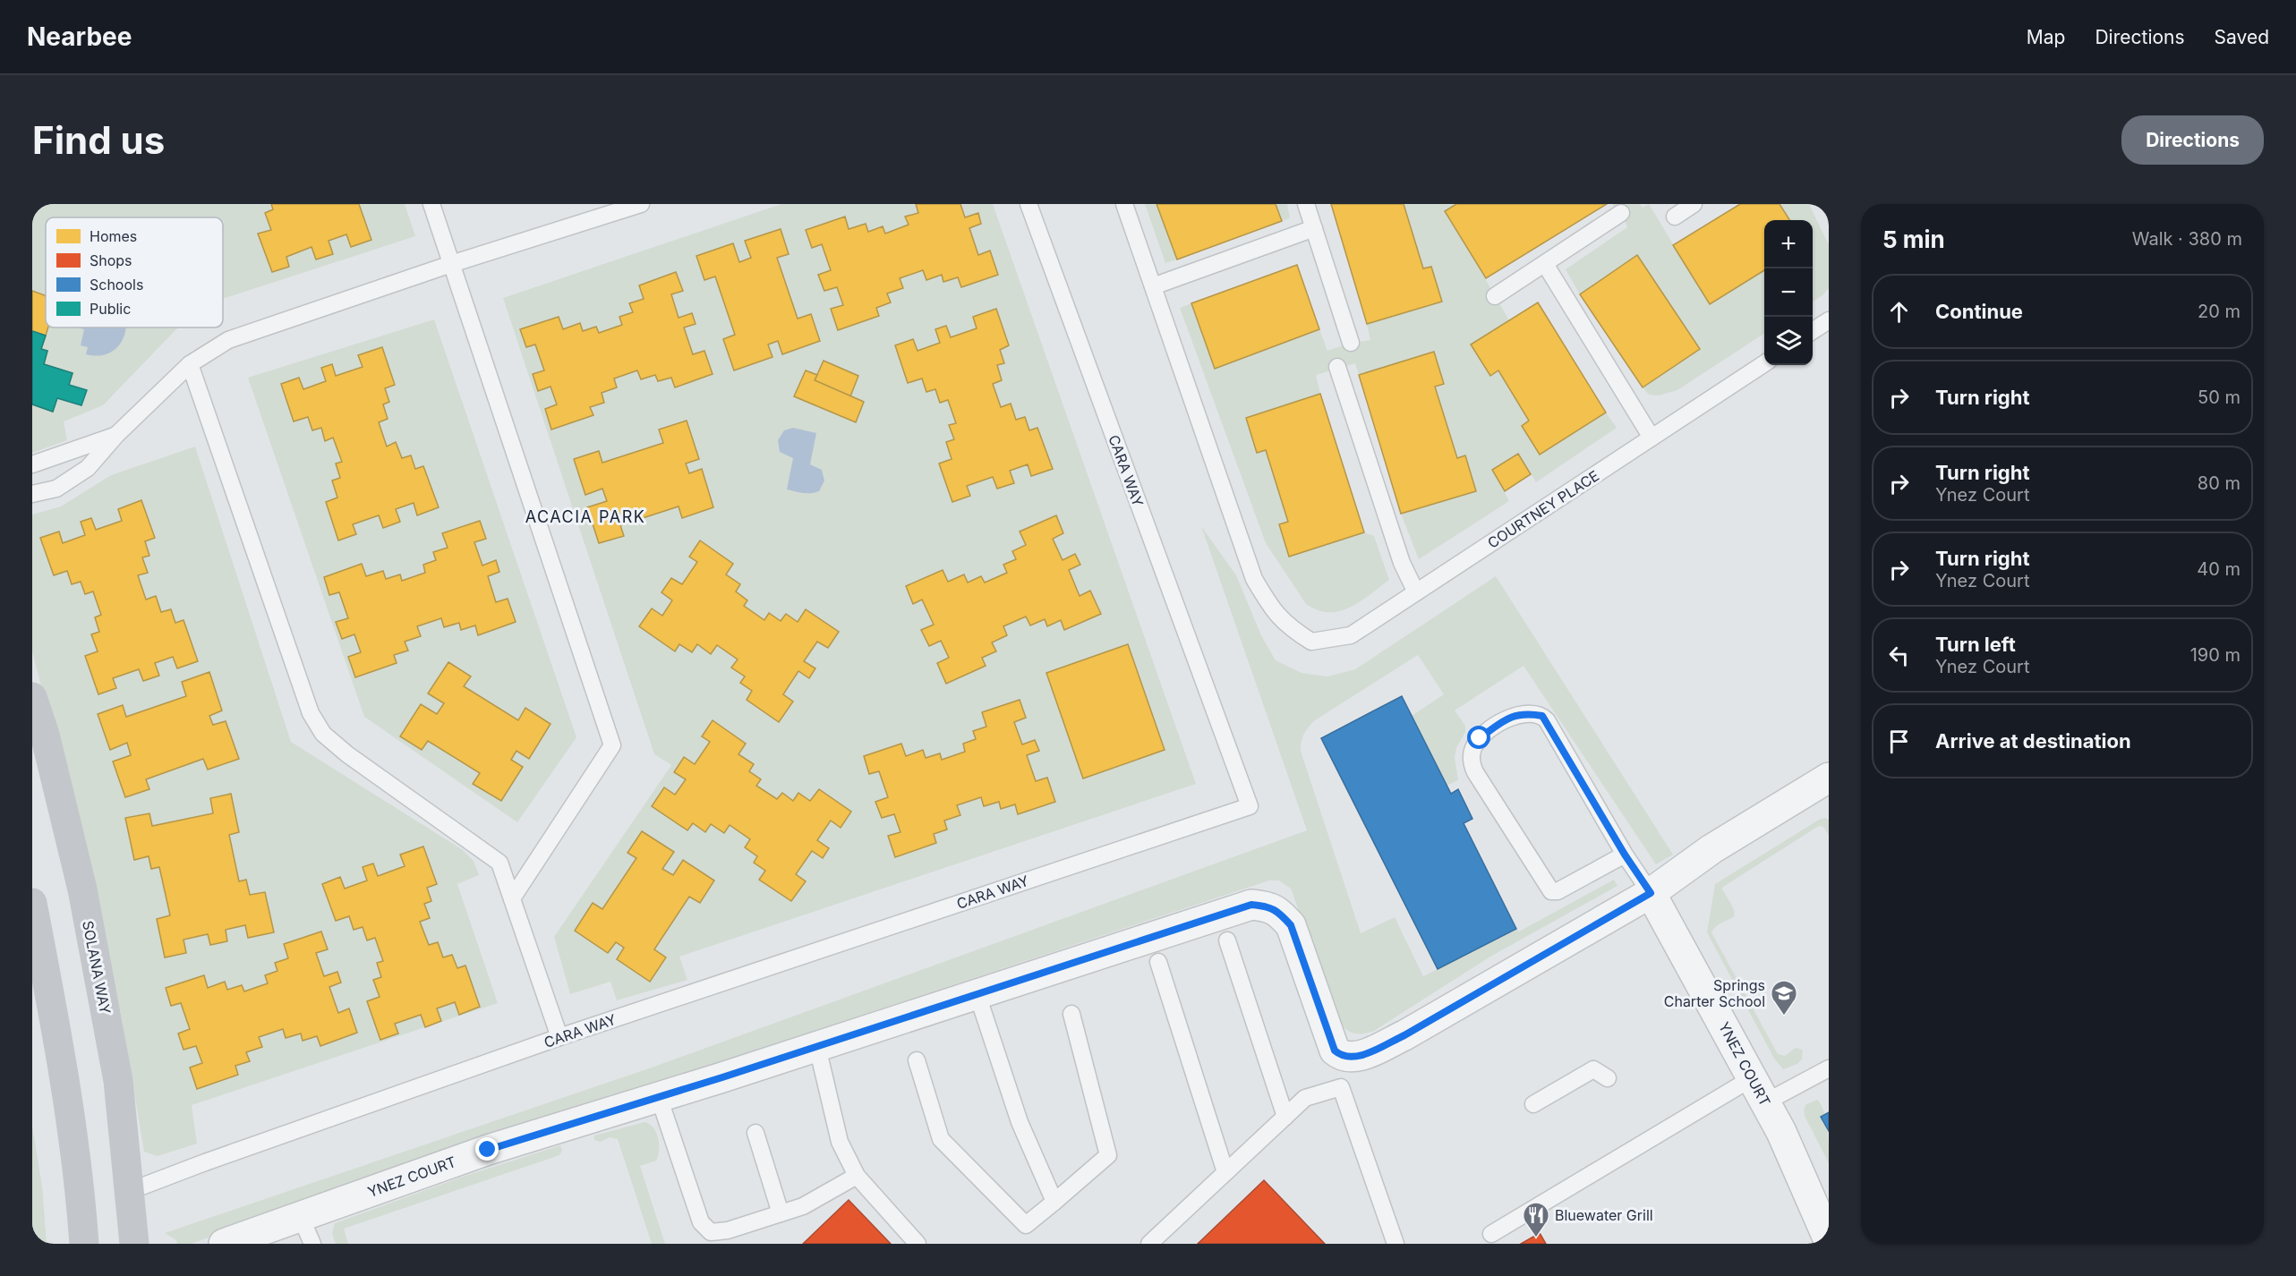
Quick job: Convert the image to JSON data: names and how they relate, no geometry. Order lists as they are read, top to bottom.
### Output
{
  "streets": {
    "main road": ["SOLANA WAY"],
    "street": ["YNEZ COURT"],
    "lane": ["CARA WAY", "COURTNEY PLACE"]
  },
  "crossings": [
    ["CARA WAY", "SOLANA WAY"]
  ],
  "districts": ["ACACIA PARK"],
  "places": {
    "school or university": ["Springs Charter School"],
    "restaurant": ["Bluewater Grill"]
  },
  "legend": [
    "Homes",
    "Shops",
    "Schools",
    "Public"
  ],
  "page": {
    "header": "Nearbee",
    "nav": ["Map", "Directions", "Saved"],
    "buttons": "Directions",
    "title": "Find us",
    "heading": ["5 min", "Walk · 380 m"],
    "map_buttons": ["+", "−"],
    "list": [
      ["Continue", "20 m"],
      ["Turn right", "50 m"],
      ["Turn right", "Ynez Court", "80 m"],
      ["Turn right", "Ynez Court", "40 m"],
      ["Turn left", "Ynez Court", "190 m"],
      "Arrive at destination"
    ]
  }
}
